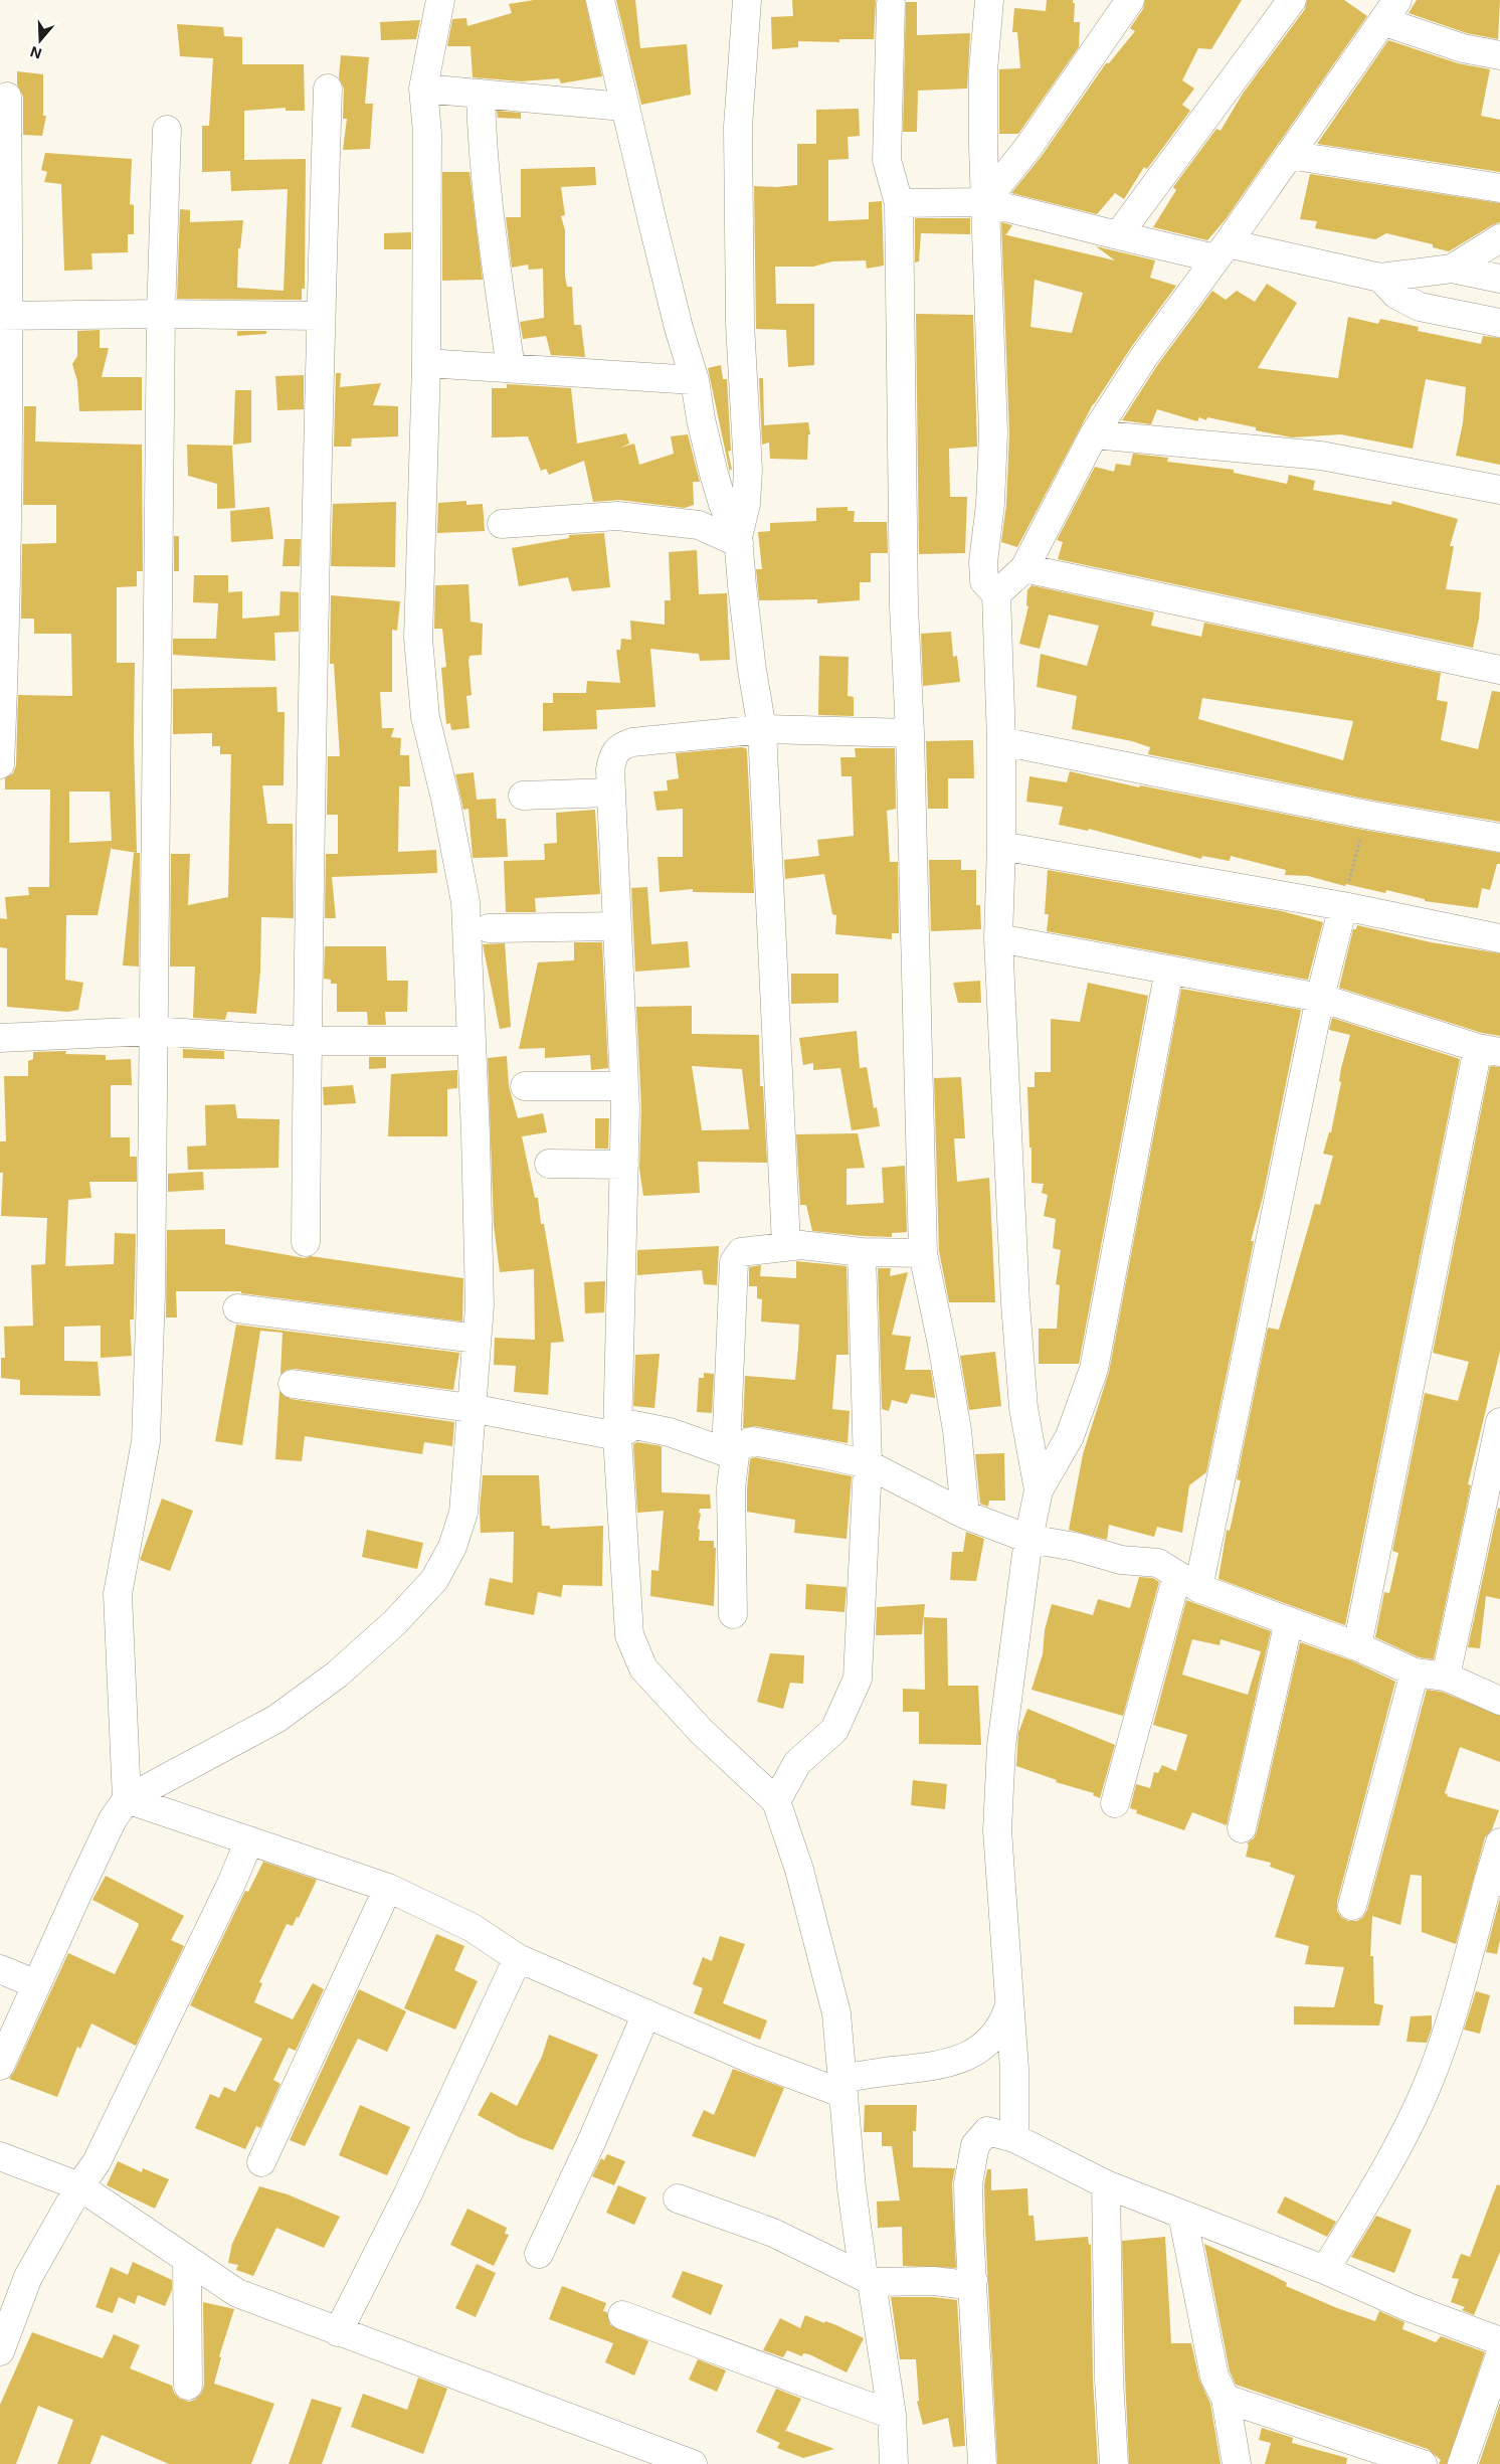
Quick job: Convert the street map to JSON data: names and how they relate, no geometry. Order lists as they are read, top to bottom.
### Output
{
  "north": "bottom"
}
